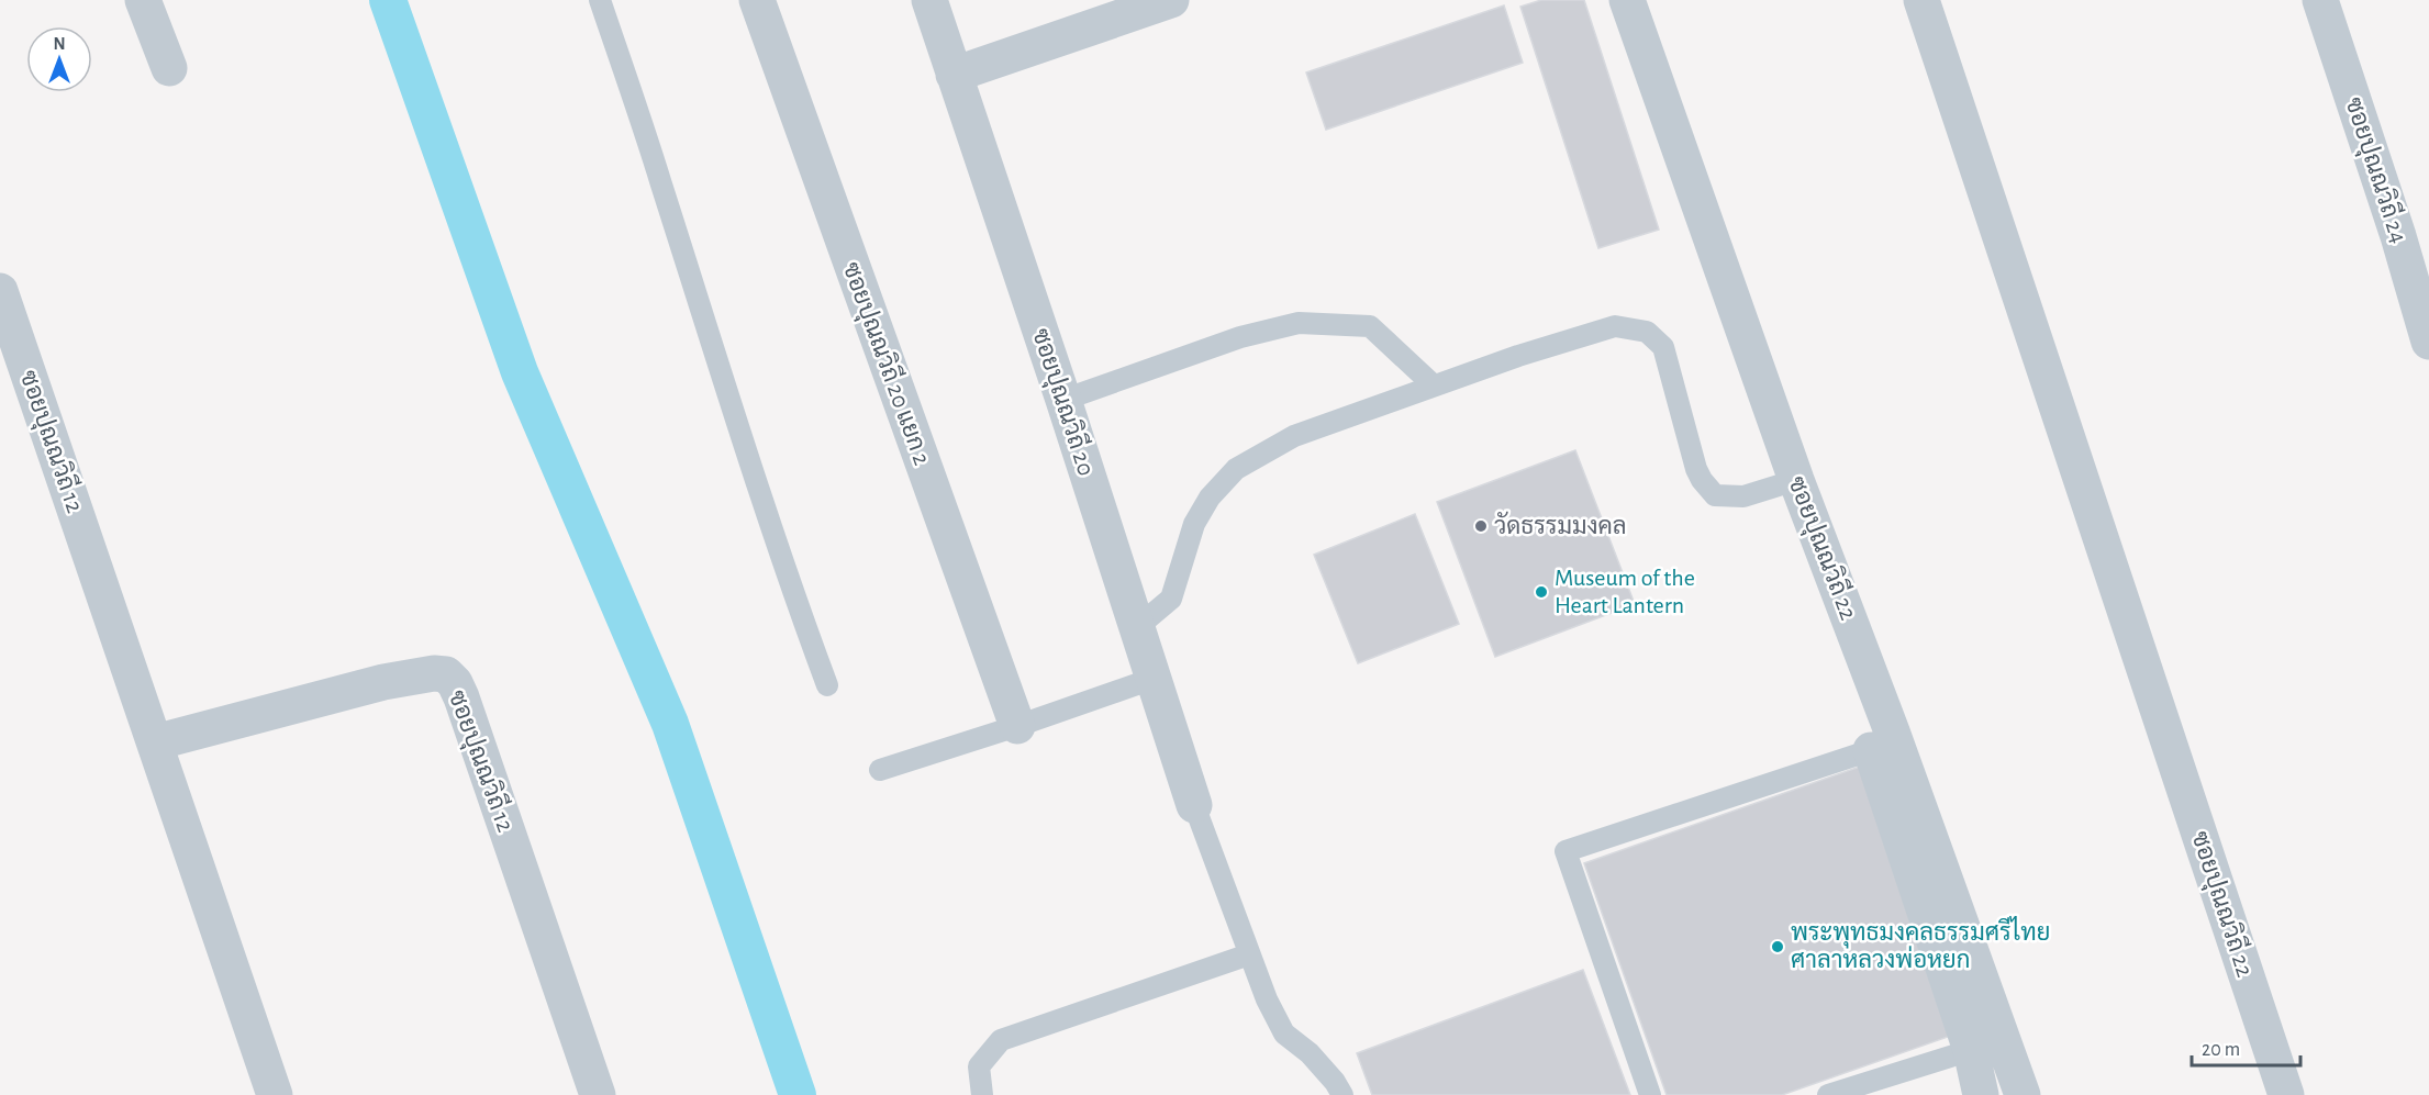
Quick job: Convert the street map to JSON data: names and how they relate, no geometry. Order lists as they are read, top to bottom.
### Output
{
  "streets": {
    "street": [
      "ซอยปุณณวิถี 24",
      "ซอยปุณณวิถี 20 แยก 2",
      "ซอยปุณณวิถี 20",
      "ซอยปุณณวิถี 12",
      "ซอยปุณณวิถี 22"
    ]
  },
  "places": ["วัดธรรมมงคล", "Museum of the Heart Lantern", "พระพุทธมงคลธรรมศรีไทย ศาลาหลวงพ่อหยก"],
  "scale_bar": "20 m",
  "north": "top"
}
